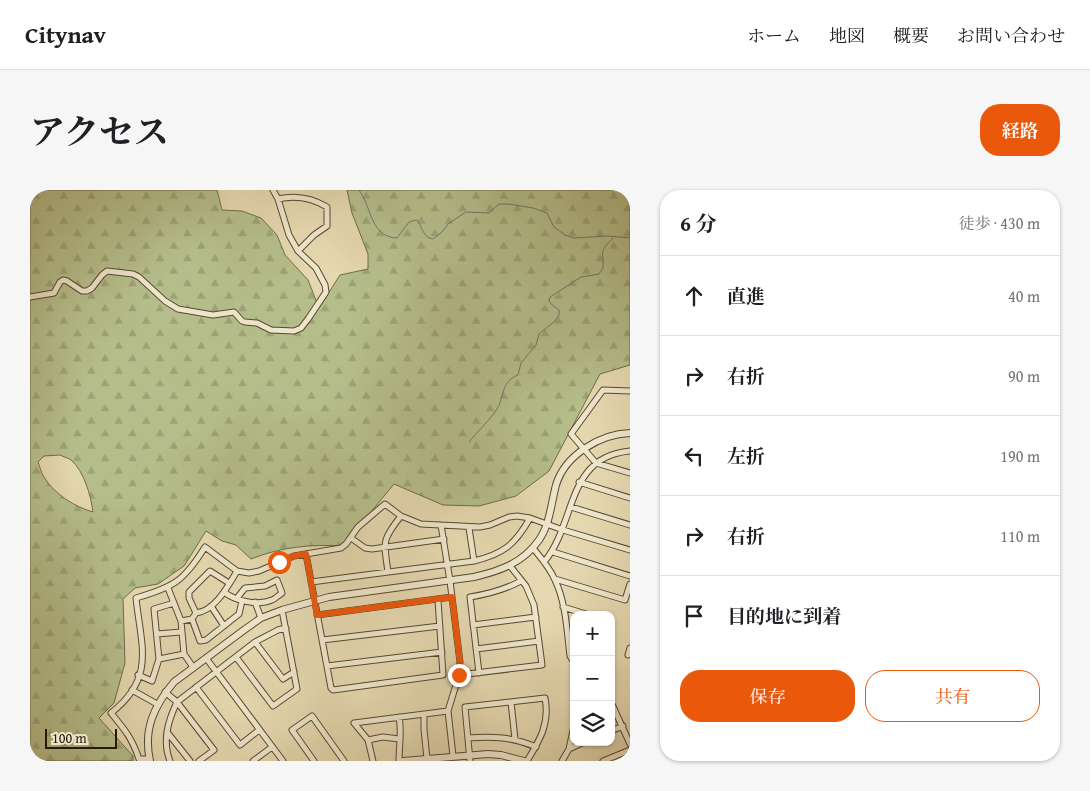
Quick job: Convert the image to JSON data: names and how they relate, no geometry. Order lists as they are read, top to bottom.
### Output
{
  "scale_bar": "100 m",
  "page": {
    "header": "Citynav",
    "nav": [
      "ホーム",
      "地図",
      "概要",
      "お問い合わせ"
    ],
    "title": "アクセス",
    "buttons": [
      "経路",
      ["保存", "共有"]
    ],
    "heading": ["6 分", "徒歩 · 430 m"],
    "list": [
      ["直進", "40 m"],
      ["右折", "90 m"],
      ["左折", "190 m"],
      ["右折", "110 m"],
      "目的地に到着"
    ],
    "map_buttons": ["+", "−"],
    "scale": "100 m"
  }
}
